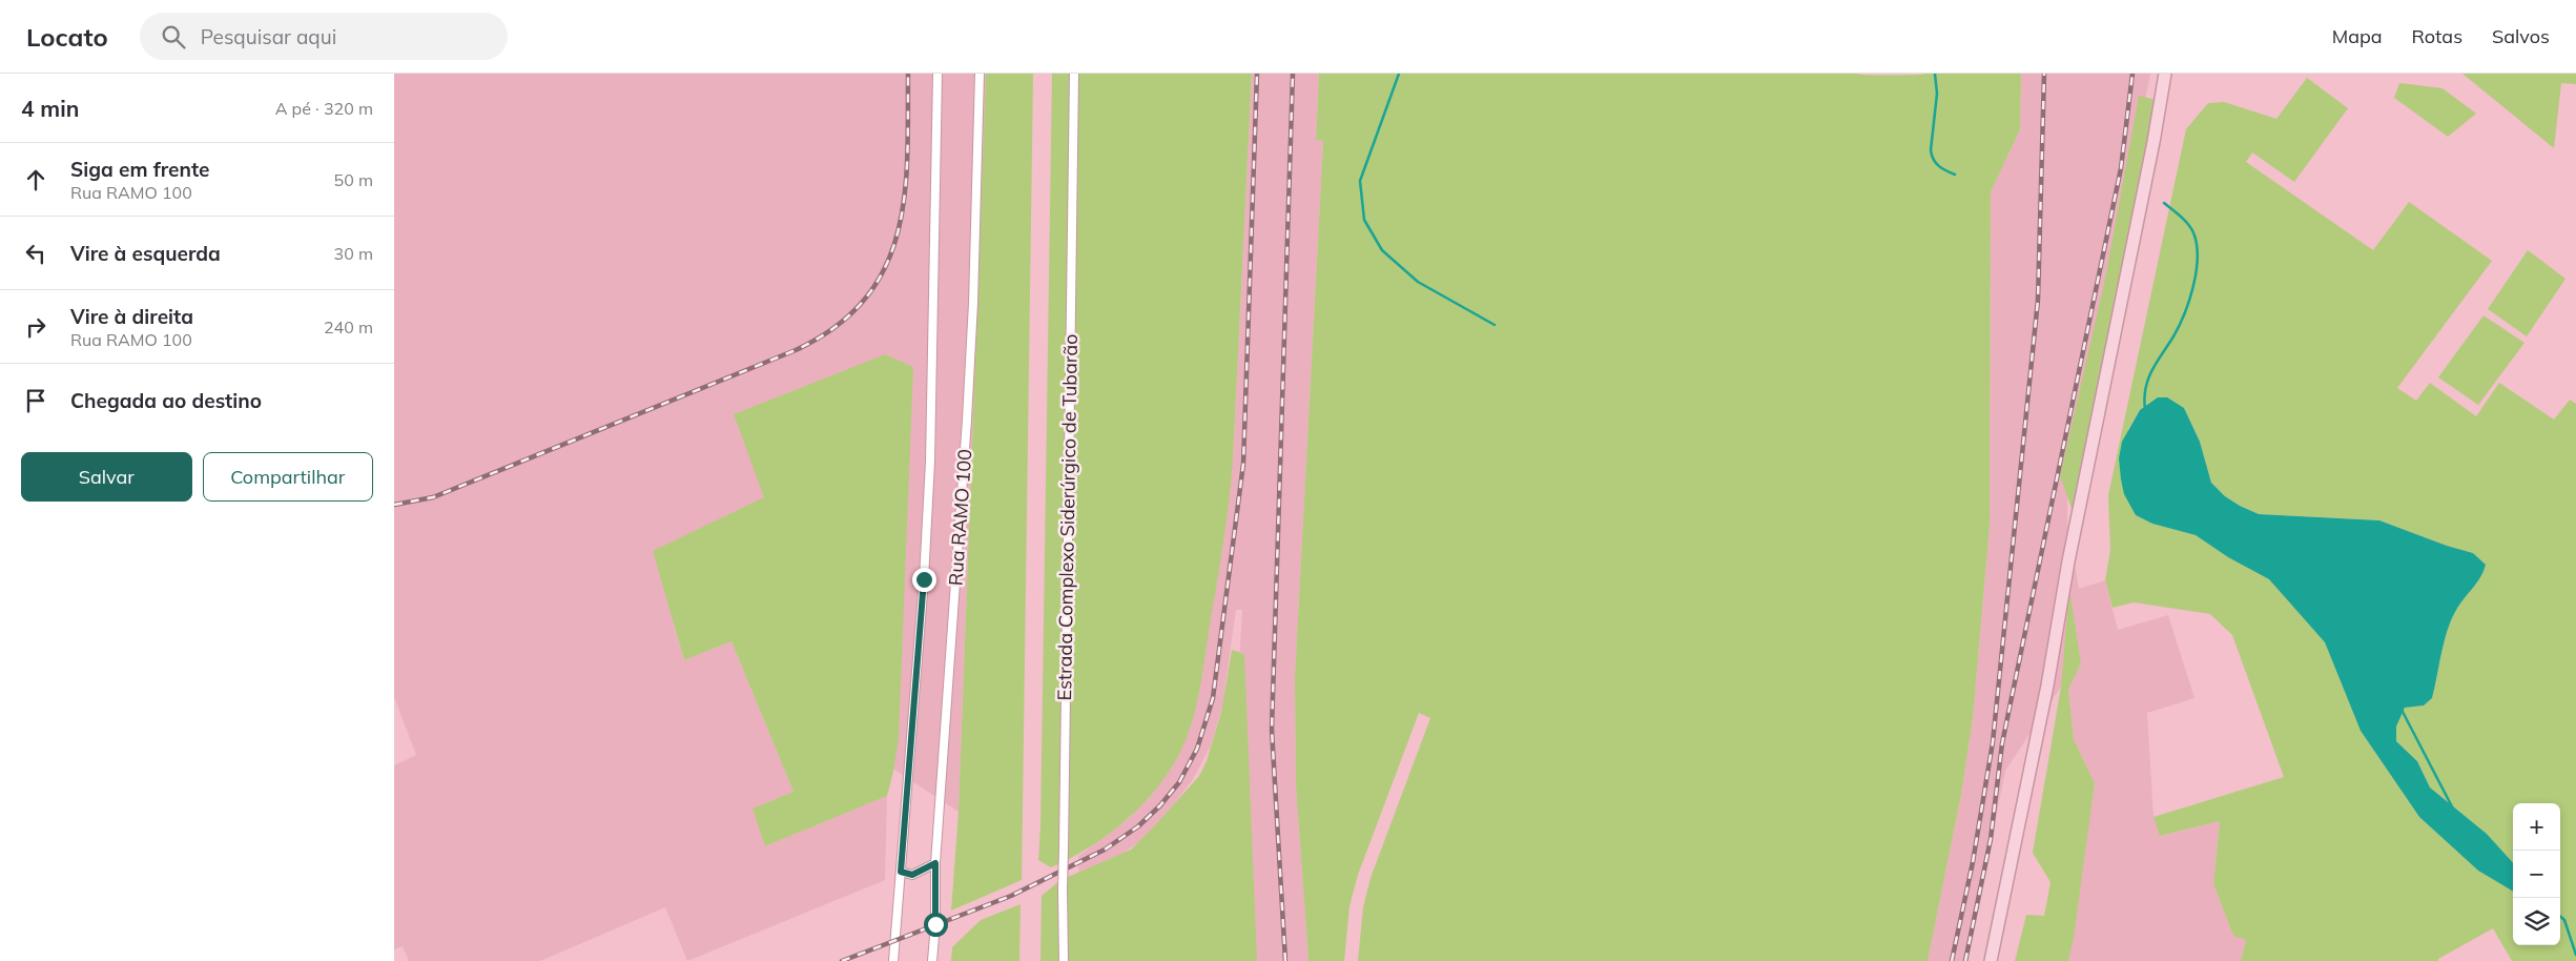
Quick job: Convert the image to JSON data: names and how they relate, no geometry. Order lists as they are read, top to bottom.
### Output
{
  "streets": {
    "street": ["Rua RAMO 100", "Estrada Complexo Siderúrgico de Tubarão"]
  },
  "page": {
    "header": "Locato",
    "search": "Pesquisar aqui",
    "nav": ["Mapa", "Rotas", "Salvos"],
    "heading": ["4 min", "A pé · 320 m"],
    "list": [
      ["Siga em frente", "Rua RAMO 100", "50 m"],
      ["Vire à esquerda", "30 m"],
      ["Vire à direita", "Rua RAMO 100", "240 m"],
      "Chegada ao destino"
    ],
    "buttons": ["Salvar", "Compartilhar"],
    "map_buttons": ["+", "−"]
  }
}
